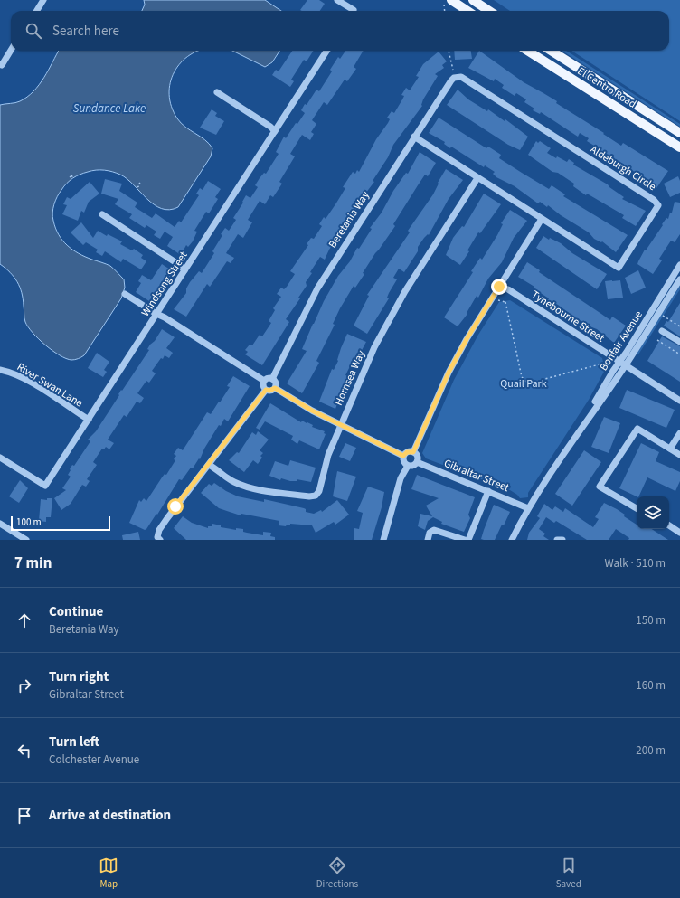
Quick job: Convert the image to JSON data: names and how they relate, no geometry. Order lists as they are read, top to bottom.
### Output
{
  "streets": {
    "main road": ["El Centro Road"],
    "street": [
      "Aldeburgh Circle",
      "Beretania Way",
      "Windsong Street",
      "Tynebourne Street",
      "Bonfair Avenue",
      "Hornsea Way",
      "River Swan Lane",
      "Gibraltar Street"
    ]
  },
  "crossings": [
    ["Aldeburgh Circle", "Beretania Way"],
    ["Aldeburgh Circle", "Hornsea Way"],
    ["Windsong Street", "River Swan Lane"],
    ["Tynebourne Street", "Bonfair Avenue"],
    ["Bonfair Avenue", "Gibraltar Street"]
  ],
  "water": ["Sundance Lake"],
  "parks": ["Quail Park"],
  "scale_bar": "100 m",
  "page": {
    "search": "Search here",
    "scale": "100 m",
    "heading": ["7 min", "Walk · 510 m"],
    "list": [
      ["Continue", "Beretania Way", "150 m"],
      ["Turn right", "Gibraltar Street", "160 m"],
      ["Turn left", "Colchester Avenue", "200 m"],
      "Arrive at destination"
    ],
    "nav": ["Map", "Directions", "Saved"]
  }
}
